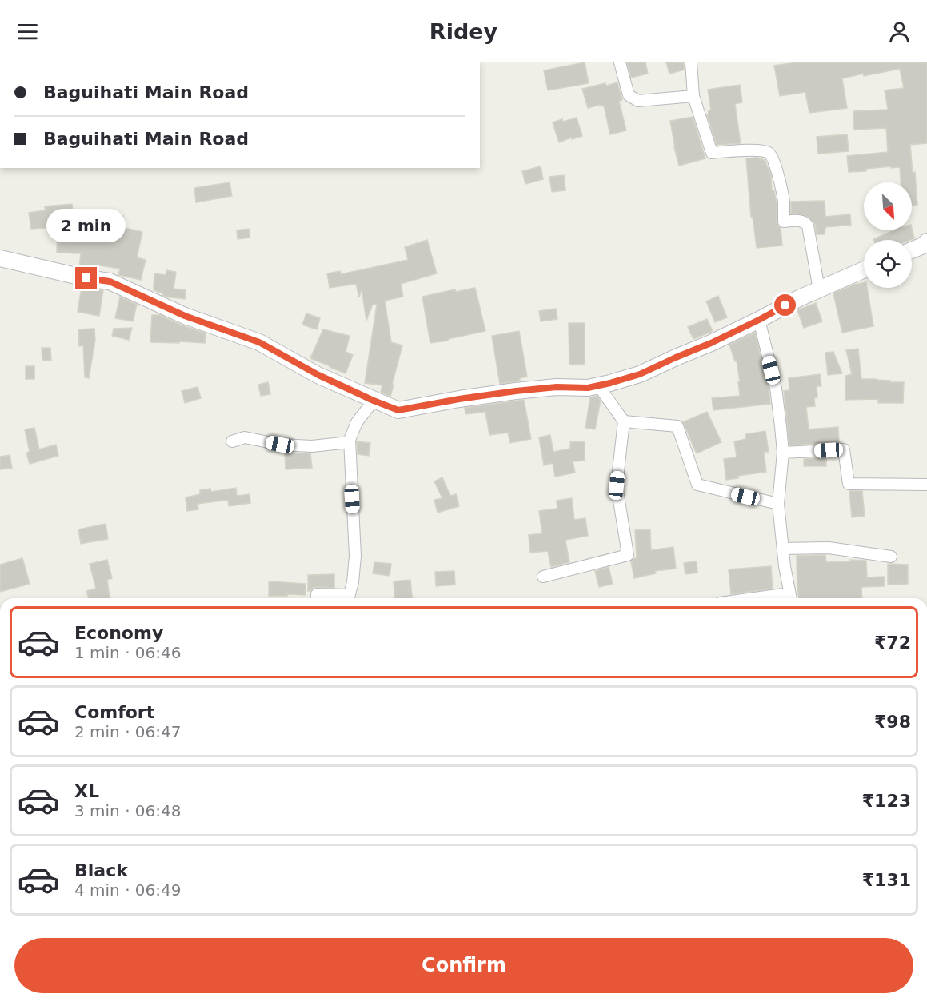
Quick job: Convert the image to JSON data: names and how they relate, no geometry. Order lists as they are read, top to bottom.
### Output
{
  "north": "bottom right",
  "page": {
    "header": "Ridey",
    "banner": ["Baguihati Main Road", "Baguihati Main Road"],
    "bubble": "2 min",
    "list": [
      {
        "name": "Economy",
        "note": "1 min · 06:46",
        "value": "₹72"
      },
      {
        "name": "Comfort",
        "note": "2 min · 06:47",
        "value": "₹98"
      },
      {
        "name": "XL",
        "note": "3 min · 06:48",
        "value": "₹123"
      },
      {
        "name": "Black",
        "note": "4 min · 06:49",
        "value": "₹131"
      }
    ],
    "buttons": "Confirm"
  }
}
